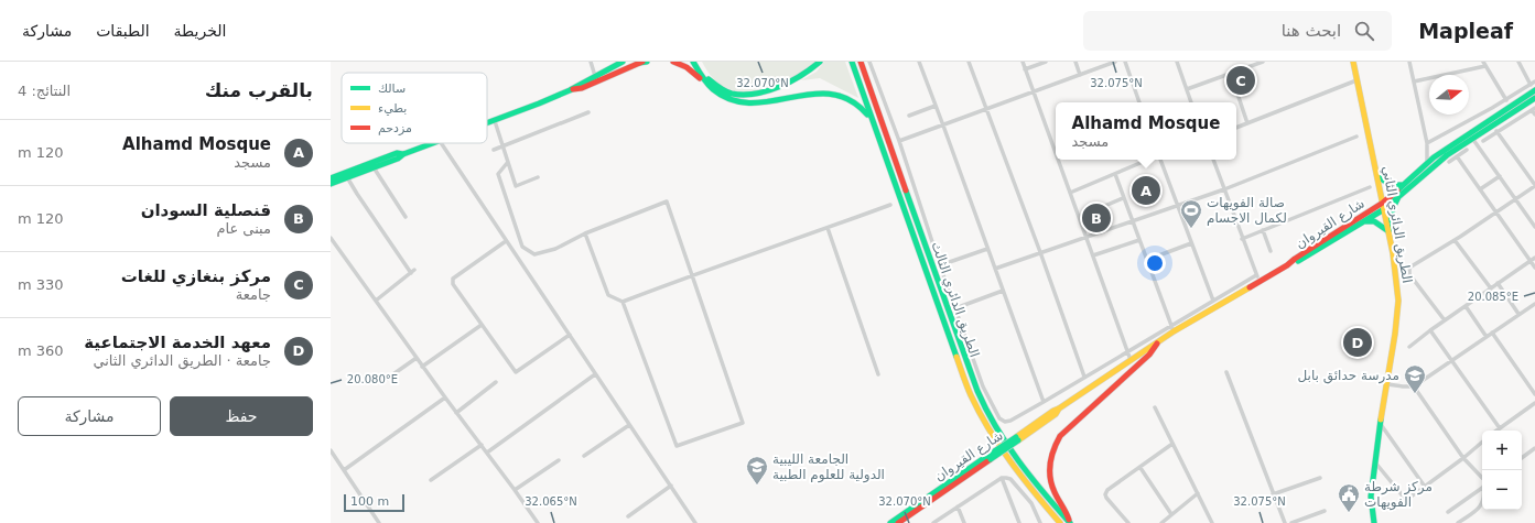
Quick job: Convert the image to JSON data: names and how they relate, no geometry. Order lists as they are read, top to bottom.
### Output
{
  "streets": {
    "main road": ["شارع القيروان", "الطريق الدائري الثاني", "الطريق الدائري الثالث"]
  },
  "crossings": [
    ["شارع القيروان", "الطريق الدائري الثاني"]
  ],
  "places": {
    "sports": ["صالة الفويهات لكمال الاجسام"],
    "school or university": ["مدرسة حدائق بابل", "الجامعة الليبية الدولية للعلوم الطبية"],
    "public building": ["مركز شرطة الفويهات"]
  },
  "legend": ["سالك", "بطيء", "مزدحم"],
  "scale_bar": "100 m",
  "north": "right",
  "page": {
    "header": "Mapleaf",
    "search": "ابحث هنا",
    "nav": ["الخريطة", "الطبقات", "مشاركة"],
    "heading": ["بالقرب منك", "النتائج: 4"],
    "pins": [
      "C",
      "A",
      "B",
      "D"
    ],
    "popup": ["Alhamd Mosque", "مسجد"],
    "list": [
      {
        "mark": "A",
        "name": "Alhamd Mosque",
        "note": "مسجد",
        "value": "120 m"
      },
      {
        "mark": "B",
        "name": "قنصلية السودان",
        "note": "مبنى عام",
        "value": "120 m"
      },
      {
        "mark": "C",
        "name": "مركز بنغازي للغات",
        "note": "جامعة",
        "value": "330 m"
      },
      {
        "mark": "D",
        "name": "معهد الخدمة الاجتماعية",
        "note": "جامعة · الطريق الدائري الثاني",
        "value": "360 m"
      }
    ],
    "buttons": ["حفظ", "مشاركة"],
    "map_buttons": ["+", "−"],
    "scale": "100 m"
  },
  "coordinates": [
    "32.070°N",
    "32.075°N",
    "20.085°E",
    "20.080°E",
    "32.065°N"
  ]
}
